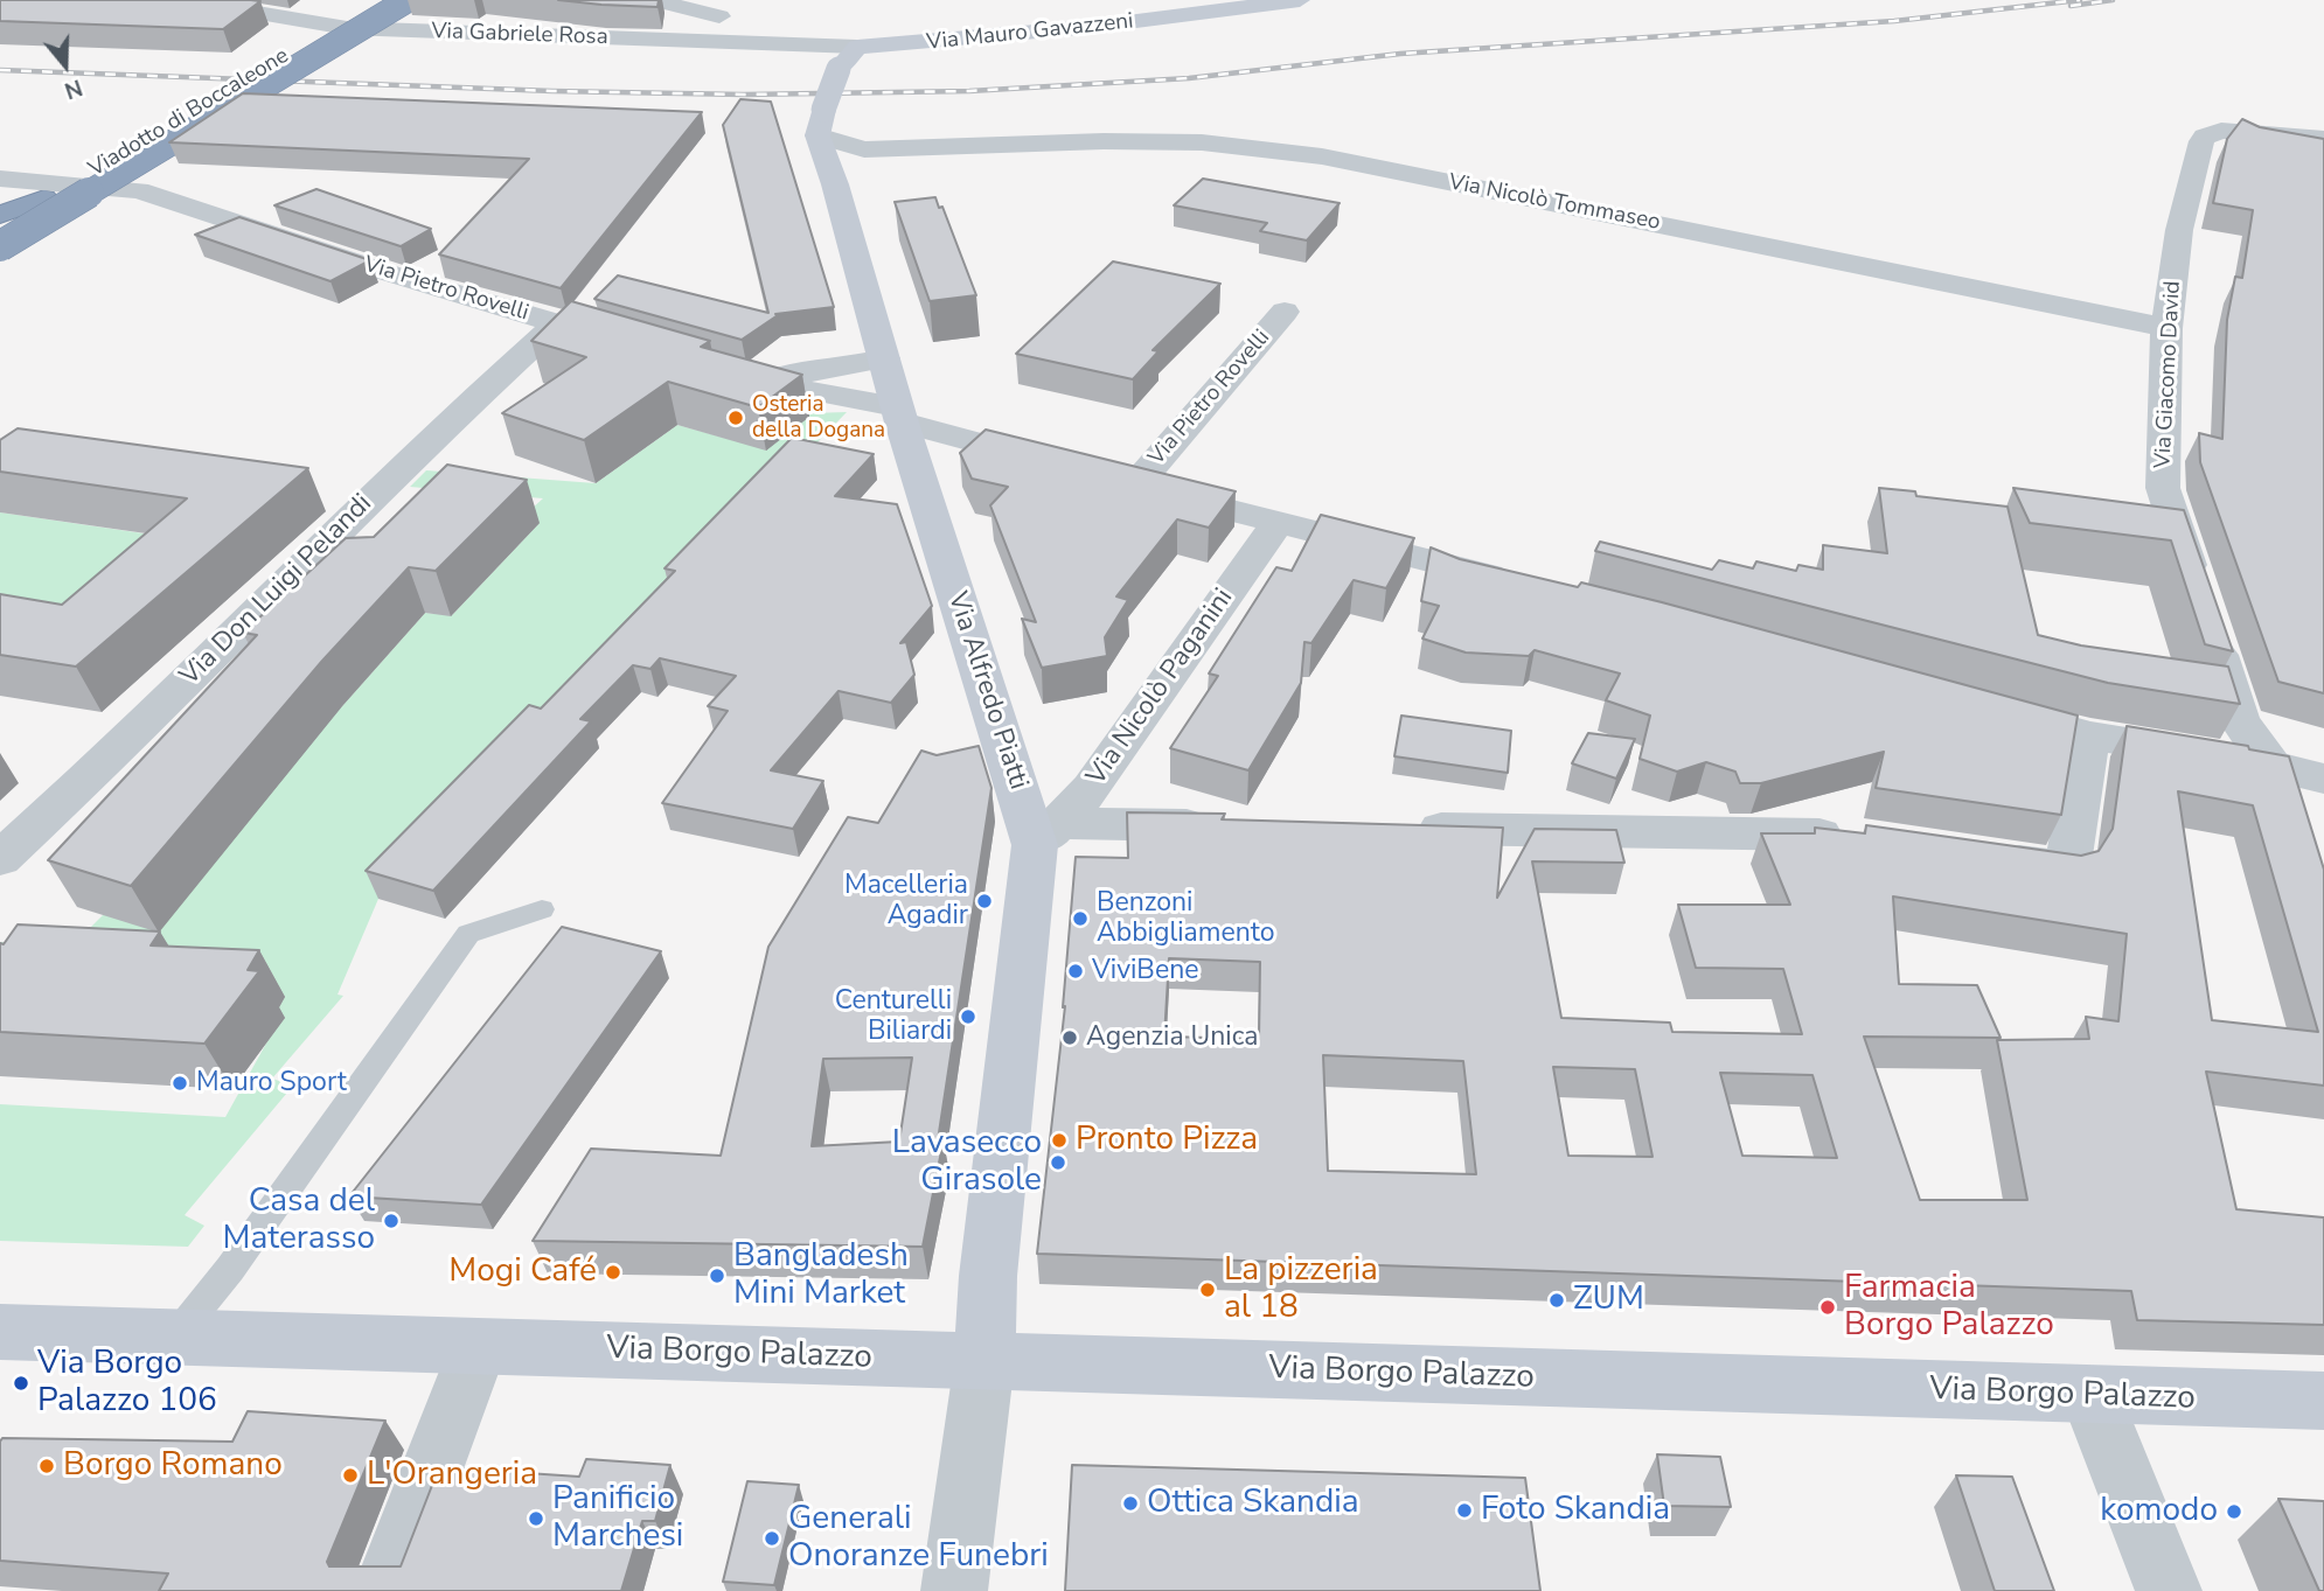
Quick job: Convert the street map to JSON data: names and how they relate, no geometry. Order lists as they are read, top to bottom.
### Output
{
  "streets": {
    "highway": ["Viadotto di Boccaleone"],
    "street": [
      "Via Mauro Gavazzeni",
      "Via Gabriele Rosa",
      "Via Nicolò Tommaseo",
      "Via Pietro Rovelli",
      "Via Giacomo David",
      "Via Don Luigi Pelandi",
      "Via Nicolò Paganini",
      "Via Alfredo Piatti",
      "Via Borgo Palazzo"
    ]
  },
  "crossings": [
    ["Via Mauro Gavazzeni", "Via Gabriele Rosa"],
    ["Viadotto di Boccaleone", "Via Pietro Rovelli"],
    ["Via Nicolò Tommaseo", "Via Giacomo David"],
    ["Via Nicolò Tommaseo", "Via Alfredo Piatti"],
    ["Via Pietro Rovelli", "Via Don Luigi Pelandi"],
    ["Via Pietro Rovelli", "Via Nicolò Paganini"],
    ["Via Nicolò Paganini", "Via Alfredo Piatti"],
    ["Via Alfredo Piatti", "Via Borgo Palazzo"]
  ],
  "places": [
    "Osteria della Dogana",
    "Macelleria Agadir",
    "Benzoni Abbigliamento",
    "ViviBene",
    "Centurelli Biliardi",
    "Agenzia Unica",
    "Mauro Sport",
    "Pronto Pizza",
    "Lavasecco Girasole",
    "Casa del Materasso",
    "Mogi Café",
    "Bangladesh Mini Market",
    "La pizzeria al 18",
    "ZUM",
    "Farmacia Borgo Palazzo",
    "Via Borgo Palazzo 106",
    "Borgo Romano",
    "L'Orangeria",
    "Ottica Skandia",
    "Foto Skandia",
    "komodo",
    "Panificio Marchesi",
    "Generali Onoranze Funebri"
  ],
  "north": "bottom"
}
